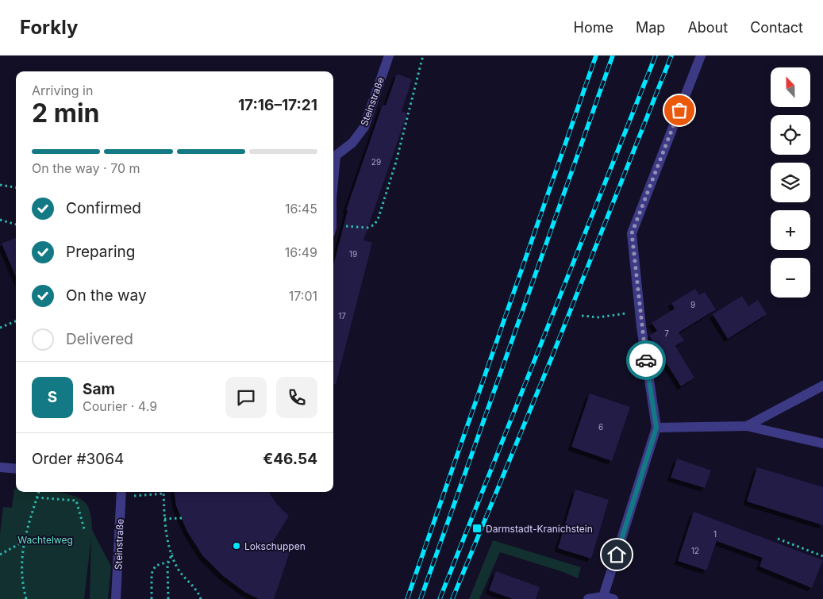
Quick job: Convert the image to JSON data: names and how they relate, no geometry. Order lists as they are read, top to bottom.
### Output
{
  "streets": {
    "street": ["Steinstraße"]
  },
  "parks": ["Wachtelweg"],
  "places": {
    "transit": ["Darmstadt-Kranichstein"],
    "other": ["Lokschuppen"]
  },
  "house_numbers": [
    "29",
    "19",
    "9",
    "17",
    "7",
    "6",
    "1",
    "12"
  ],
  "north": "top",
  "page": {
    "header": "Forkly",
    "nav": [
      "Home",
      "Map",
      "About",
      "Contact"
    ],
    "map_buttons": ["+", "−"],
    "heading": ["2 min", "Arriving in", "17:16–17:21"],
    "panel": [
      "Sam",
      "Courier · 4.9",
      "Order #3064",
      "€46.54"
    ],
    "bar": "On the way · 70 m",
    "list": [
      ["Confirmed", "16:45"],
      ["Preparing", "16:49"],
      ["On the way", "17:01"],
      "Delivered"
    ],
    "round": "S"
  }
}
